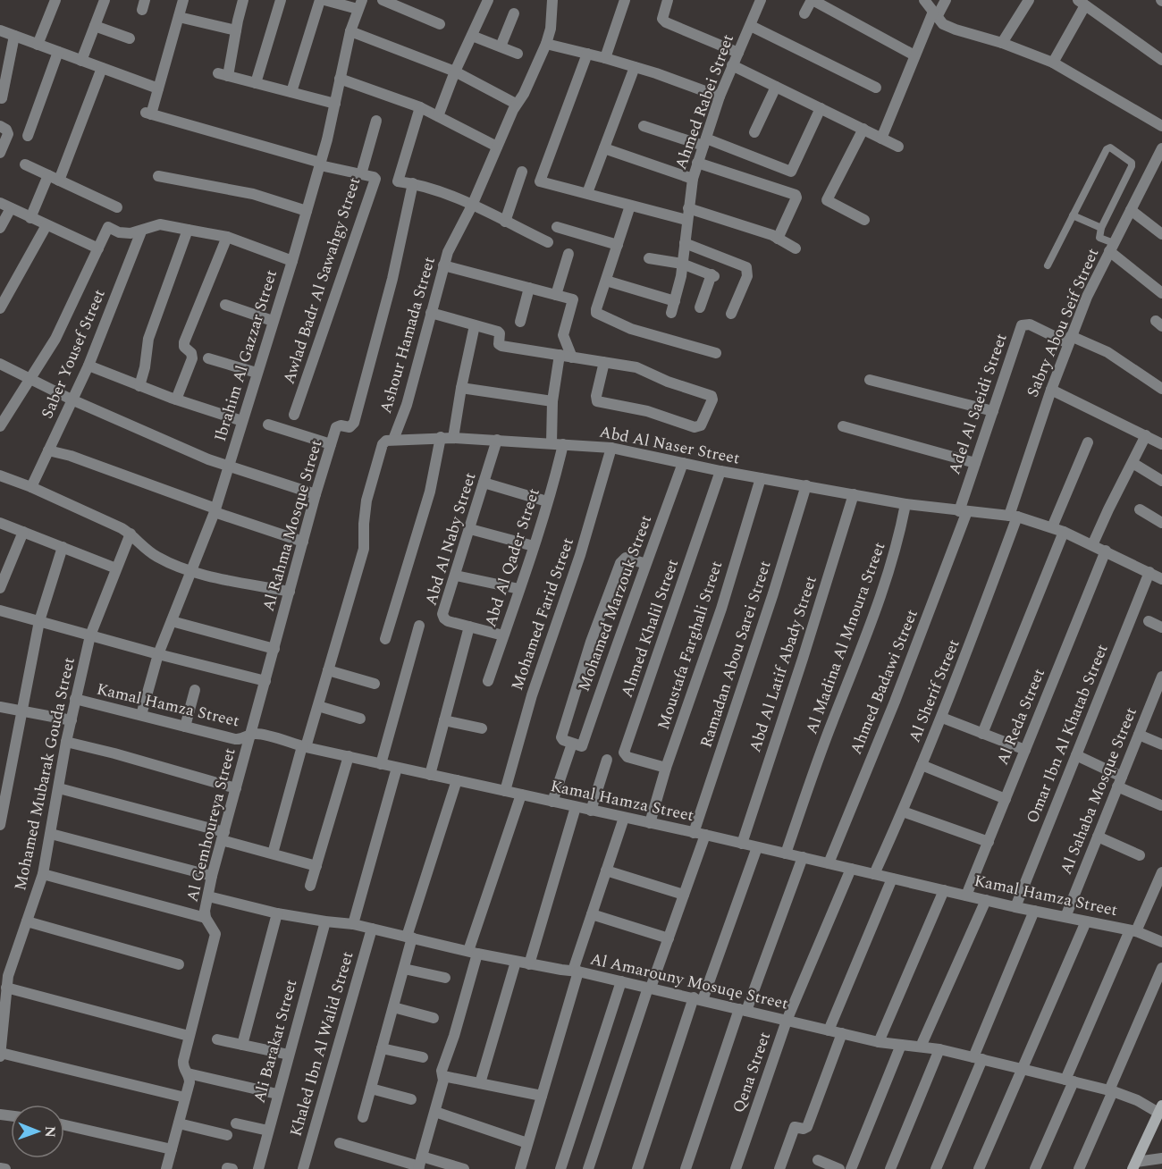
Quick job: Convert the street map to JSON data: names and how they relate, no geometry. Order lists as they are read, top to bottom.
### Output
{
  "streets": {
    "street": [
      "Ahmed Rabei Street",
      "Awlad Badr Al Sawahgy Street",
      "Sabry Abou Seif Street",
      "Ashour Hamada Street",
      "Saber Yousef Street",
      "Ibrahim Al Gazzar Street",
      "Adel Al Saeidi Street",
      "Abd Al Naser Street",
      "Al Rahma Mosque Street",
      "Abd Al Naby Street",
      "Abd Al Qader Street",
      "Mohamed Marzouk Street",
      "Mohamed Farid Street",
      "Ahmed Khalil Street",
      "Al Madina Al Mnoura Street",
      "Moustafa Farghali Street",
      "Ramadan Abou Sarei Street",
      "Abd Al Latif Abady Street",
      "Ahmed Badawi Street",
      "Al Sherif Street",
      "Kamal Hamza Street",
      "Al Reda Street",
      "Omar Ibn Al Khatab Street",
      "Mohamed Mubarak Gouda Street",
      "Al Sahaba Mosque Street",
      "Al Gemhoureya Street",
      "Al Amarouny Mosuqe Street",
      "Ali Barakat Street",
      "Khaled Ibn Al Walid Street",
      "Qena Street"
    ]
  },
  "crossings": [
    ["Awlad Badr Al Sawahgy Street", "Ibrahim Al Gazzar Street"],
    ["Sabry Abou Seif Street", "Adel Al Saeidi Street"],
    ["Sabry Abou Seif Street", "Al Sherif Street"],
    ["Ashour Hamada Street", "Abd Al Naser Street"],
    ["Ashour Hamada Street", "Kamal Hamza Street"],
    ["Ibrahim Al Gazzar Street", "Kamal Hamza Street"],
    ["Adel Al Saeidi Street", "Ahmed Badawi Street"],
    ["Abd Al Naser Street", "Abd Al Naby Street"],
    ["Abd Al Naser Street", "Abd Al Qader Street"],
    ["Abd Al Naser Street", "Mohamed Marzouk Street"],
    ["Abd Al Naser Street", "Mohamed Farid Street"],
    ["Abd Al Naser Street", "Ahmed Khalil Street"],
    ["Abd Al Naser Street", "Al Madina Al Mnoura Street"],
    ["Abd Al Naser Street", "Moustafa Farghali Street"],
    ["Abd Al Naser Street", "Ramadan Abou Sarei Street"],
    ["Abd Al Naser Street", "Abd Al Latif Abady Street"],
    ["Al Rahma Mosque Street", "Kamal Hamza Street"],
    ["Al Rahma Mosque Street", "Al Gemhoureya Street"],
    ["Abd Al Naby Street", "Abd Al Qader Street"],
    ["Mohamed Farid Street", "Kamal Hamza Street"],
    ["Ahmed Khalil Street", "Moustafa Farghali Street"],
    ["Al Madina Al Mnoura Street", "Kamal Hamza Street"],
    ["Moustafa Farghali Street", "Kamal Hamza Street"],
    ["Ramadan Abou Sarei Street", "Kamal Hamza Street"],
    ["Ramadan Abou Sarei Street", "Al Amarouny Mosuqe Street"],
    ["Abd Al Latif Abady Street", "Kamal Hamza Street"],
    ["Ahmed Badawi Street", "Kamal Hamza Street"],
    ["Al Sherif Street", "Kamal Hamza Street"],
    ["Kamal Hamza Street", "Al Reda Street"],
    ["Kamal Hamza Street", "Omar Ibn Al Khatab Street"],
    ["Kamal Hamza Street", "Mohamed Mubarak Gouda Street"],
    ["Kamal Hamza Street", "Al Sahaba Mosque Street"],
    ["Kamal Hamza Street", "Al Gemhoureya Street"],
    ["Kamal Hamza Street", "Qena Street"],
    ["Al Gemhoureya Street", "Al Amarouny Mosuqe Street"],
    ["Al Amarouny Mosuqe Street", "Ali Barakat Street"],
    ["Al Amarouny Mosuqe Street", "Khaled Ibn Al Walid Street"],
    ["Al Amarouny Mosuqe Street", "Qena Street"]
  ],
  "north": "right"
}
